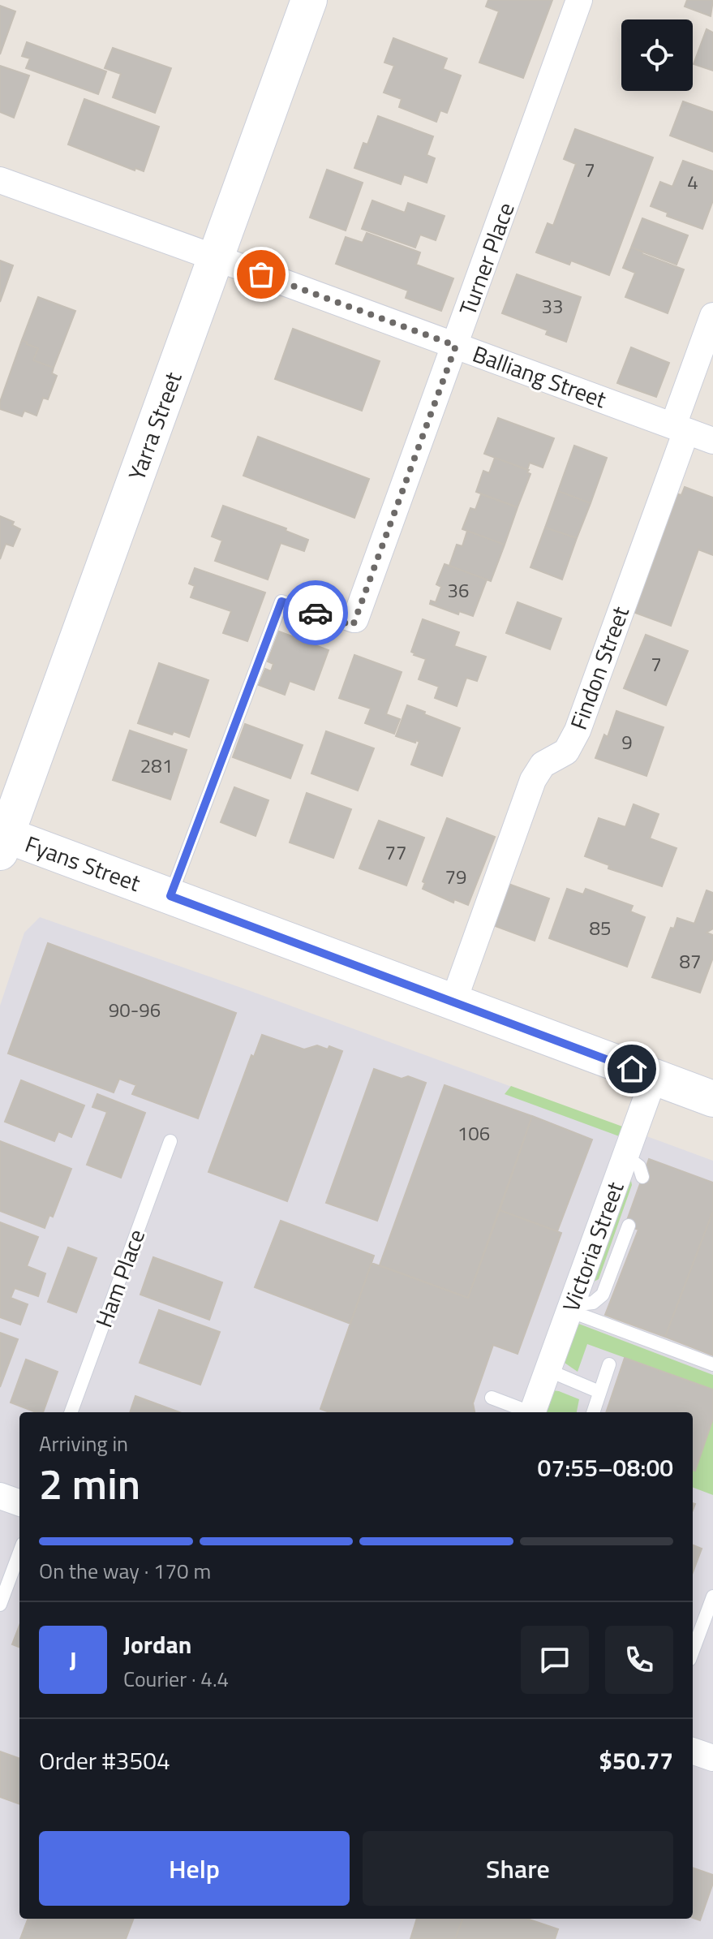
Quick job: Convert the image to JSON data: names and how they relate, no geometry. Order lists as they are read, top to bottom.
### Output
{
  "streets": {
    "street": [
      "Turner Place",
      "Balliang Street",
      "Yarra Street",
      "Findon Street",
      "Fyans Street",
      "Victoria Street"
    ],
    "lane": ["Ham Place"]
  },
  "crossings": [
    ["Turner Place", "Balliang Street"],
    ["Turner Place", "Fyans Street"],
    ["Balliang Street", "Yarra Street"],
    ["Balliang Street", "Findon Street"],
    ["Yarra Street", "Fyans Street"],
    ["Findon Street", "Fyans Street"],
    ["Fyans Street", "Victoria Street"]
  ],
  "house_numbers": [
    "7",
    "4",
    "33",
    "36",
    "7",
    "9",
    "281",
    "77",
    "79",
    "85",
    "87",
    "90-96",
    "106"
  ],
  "page": {
    "heading": ["2 min", "Arriving in", "07:55–08:00"],
    "panel": [
      "Jordan",
      "Courier · 4.4",
      "Order #3504",
      "$50.77"
    ],
    "bar": "On the way · 170 m",
    "round": "J",
    "buttons": ["Help", "Share"]
  }
}
